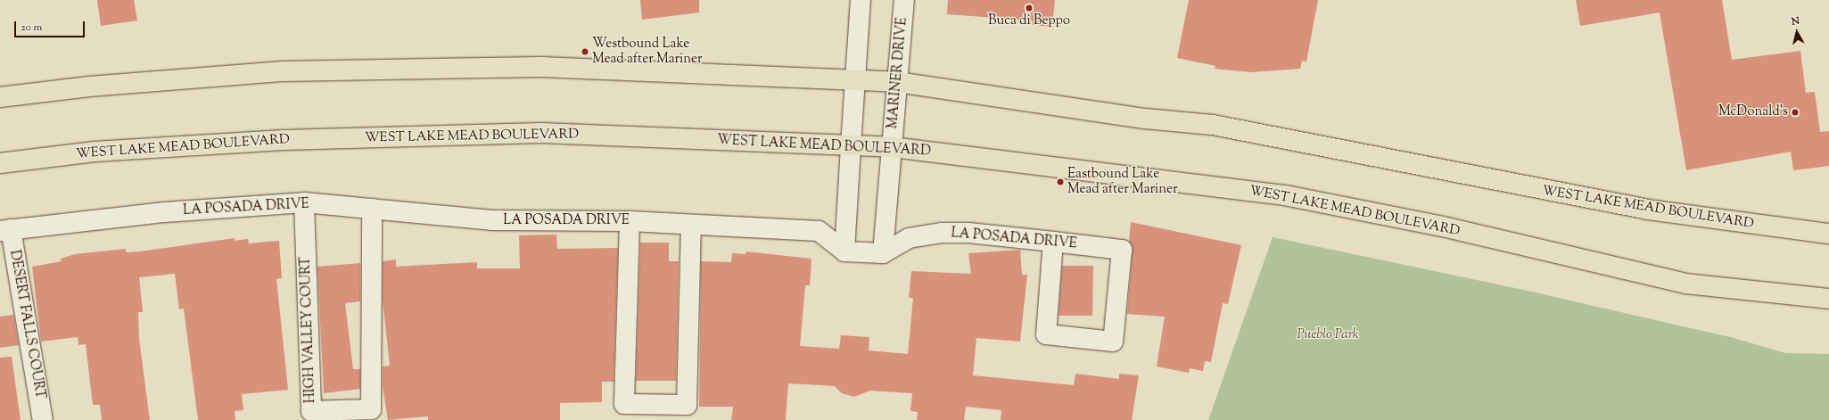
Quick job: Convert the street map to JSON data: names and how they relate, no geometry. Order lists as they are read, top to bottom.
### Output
{
  "streets": {
    "main road": ["WEST LAKE MEAD BOULEVARD"],
    "street": [
      "MARINER DRIVE",
      "LA POSADA DRIVE",
      "DESERT FALLS COURT",
      "HIGH VALLEY COURT"
    ]
  },
  "crossings": [
    ["MARINER DRIVE", "WEST LAKE MEAD BOULEVARD"],
    ["MARINER DRIVE", "LA POSADA DRIVE"],
    ["LA POSADA DRIVE", "DESERT FALLS COURT"],
    ["LA POSADA DRIVE", "HIGH VALLEY COURT"]
  ],
  "parks": ["Pueblo Park"],
  "places": [
    "Buca di Beppo",
    "Westbound Lake Mead after Mariner",
    "McDonald's",
    "Eastbound Lake Mead after Mariner"
  ],
  "scale_bar": "20 m",
  "north": "top"
}
